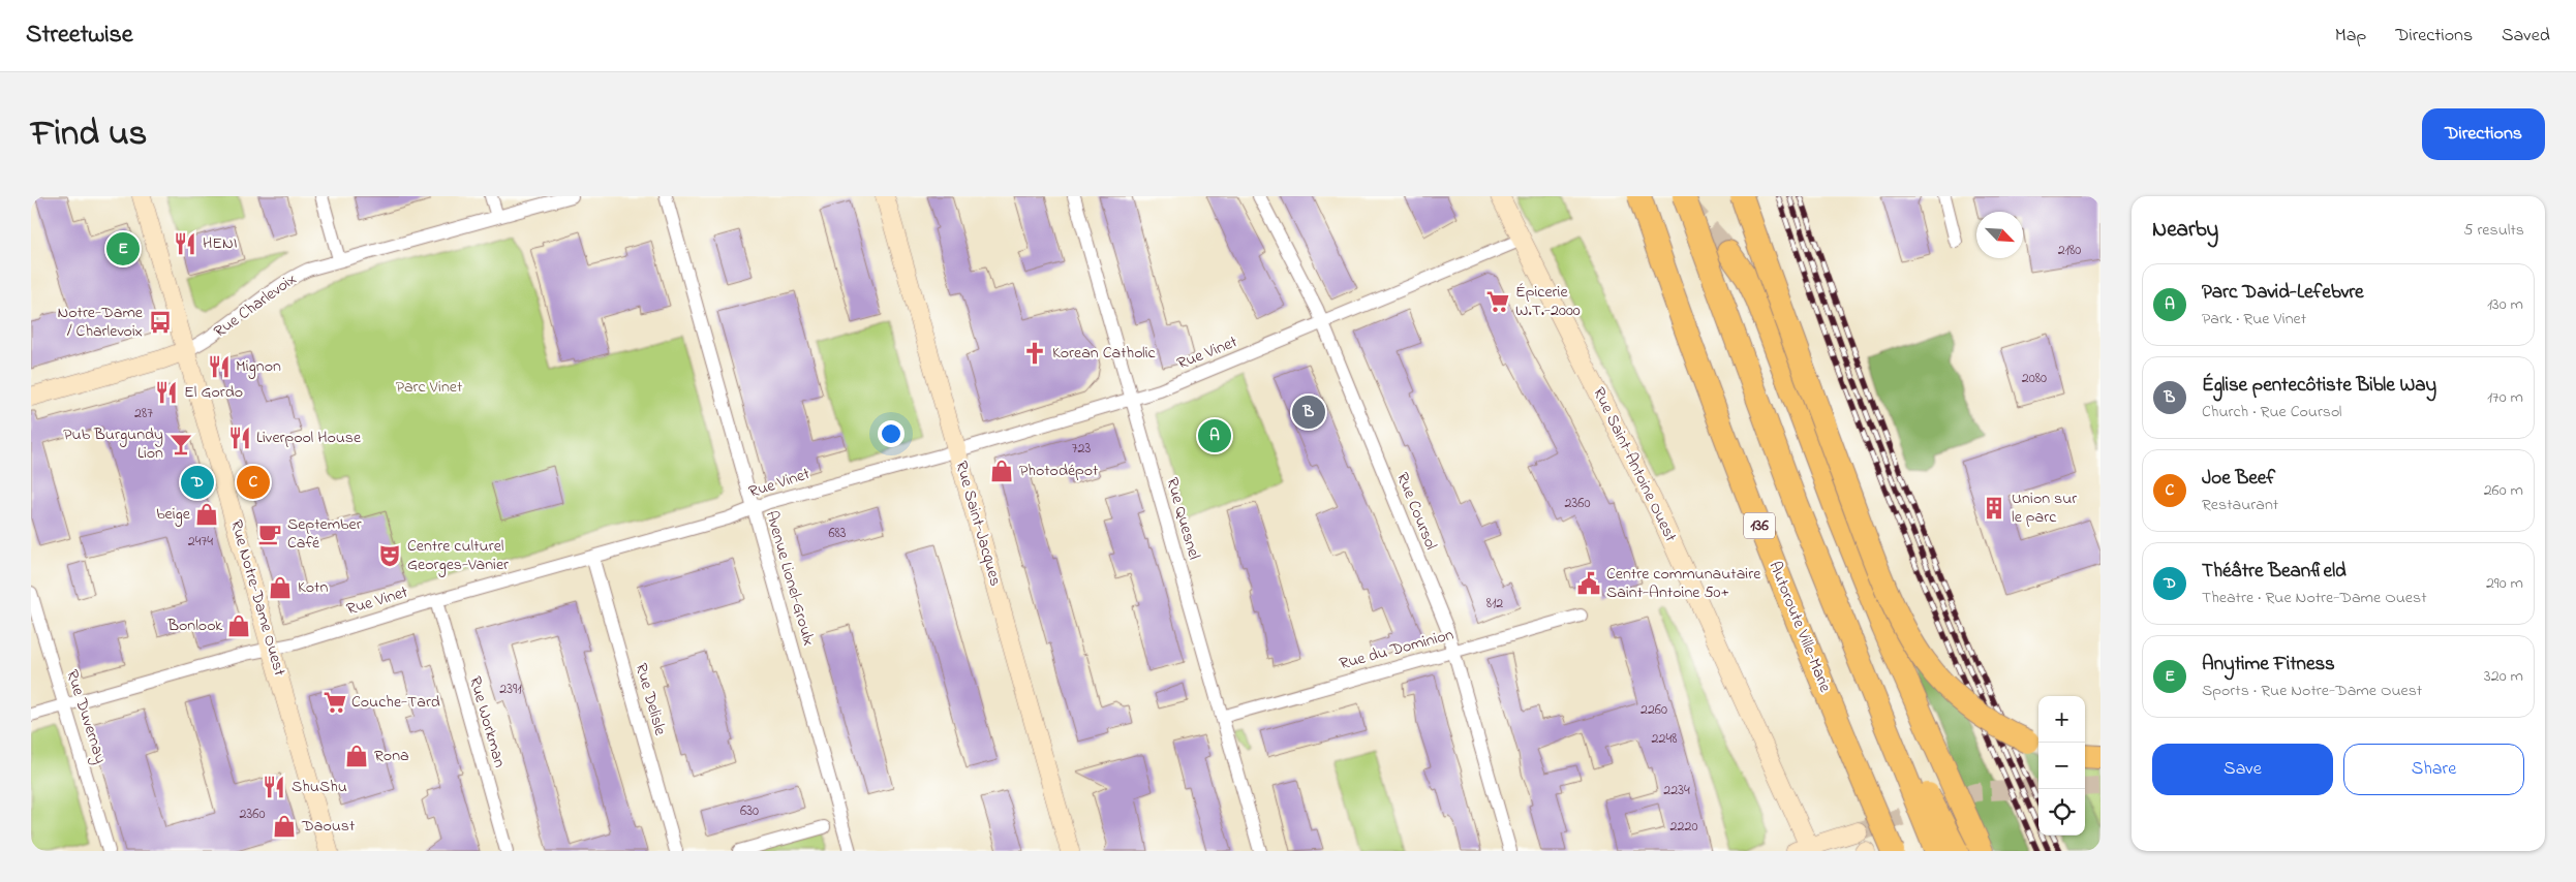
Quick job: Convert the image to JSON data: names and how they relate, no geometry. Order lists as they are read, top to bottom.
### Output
{
  "streets": {
    "highway": ["136", "Autoroute Ville-Marie"],
    "main road": [
      "Rue Charlevoix",
      "Rue Saint-Antoine Ouest",
      "Rue Saint-Jacques",
      "Rue Notre-Dame Ouest"
    ],
    "street": [
      "Rue Vinet",
      "Rue Coursol",
      "Rue Quesnel",
      "Avenue Lionel-Groulx",
      "Rue du Dominion",
      "Rue Delisle",
      "Rue Duvernay",
      "Rue Workman"
    ]
  },
  "crossings": [
    ["Rue Charlevoix", "Rue Notre-Dame Ouest"],
    ["Rue Vinet", "Rue Saint-Antoine Ouest"],
    ["Rue Vinet", "Rue Coursol"],
    ["Rue Vinet", "Rue Quesnel"],
    ["Rue Vinet", "Rue Saint-Jacques"],
    ["Rue Vinet", "Avenue Lionel-Groulx"],
    ["Rue Vinet", "Rue Notre-Dame Ouest"],
    ["Rue Vinet", "Rue Delisle"],
    ["Rue Vinet", "Rue Duvernay"],
    ["Rue Vinet", "Rue Workman"],
    ["Rue Coursol", "Rue du Dominion"],
    ["Rue Quesnel", "Rue du Dominion"]
  ],
  "parks": ["Parc Vinet"],
  "places": {
    "restaurant": [
      "HENI",
      "Mignon",
      "El Gordo",
      "Liverpool House",
      "ShuShu"
    ],
    "supermarket": ["Épicerie W.T.-2000", "Couche-Tard"],
    "bus stop": ["Notre-Dame / Charlevoix"],
    "church": ["Korean Catholic"],
    "bar": ["Pub Burgundy Lion"],
    "shop": [
      "Photodépot",
      "beige",
      "Kotn",
      "Bonlook",
      "Rona",
      "Daoust"
    ],
    "building": ["Union sur le parc"],
    "cafe": ["September Café"],
    "theatre": ["Centre culturel Georges-Vanier"],
    "public building": ["Centre communautaire Saint-Antoine 50+"]
  },
  "house_numbers": [
    "2180",
    "2080",
    "287",
    "723",
    "2360",
    "683",
    "2474",
    "812",
    "2391",
    "2260",
    "2248",
    "2234",
    "630",
    "2360",
    "2220"
  ],
  "north": "bottom right",
  "page": {
    "header": "Streetwise",
    "nav": ["Map", "Directions", "Saved"],
    "title": "Find us",
    "buttons": [
      "Directions",
      ["Save", "Share"]
    ],
    "heading": ["Nearby", "5 results"],
    "pins": [
      "E",
      "B",
      "A",
      "C",
      "D"
    ],
    "list": [
      {
        "mark": "A",
        "name": "Parc David-Lefebvre",
        "note": "Park · Rue Vinet",
        "value": "130 m"
      },
      {
        "mark": "B",
        "name": "Église pentecôtiste Bible Way",
        "note": "Church · Rue Coursol",
        "value": "170 m"
      },
      {
        "mark": "C",
        "name": "Joe Beef",
        "note": "Restaurant",
        "value": "260 m"
      },
      {
        "mark": "D",
        "name": "Théâtre Beanfield",
        "note": "Theatre · Rue Notre-Dame Ouest",
        "value": "290 m"
      },
      {
        "mark": "E",
        "name": "Anytime Fitness",
        "note": "Sports · Rue Notre-Dame Ouest",
        "value": "320 m"
      }
    ],
    "map_buttons": ["+", "−"]
  }
}
